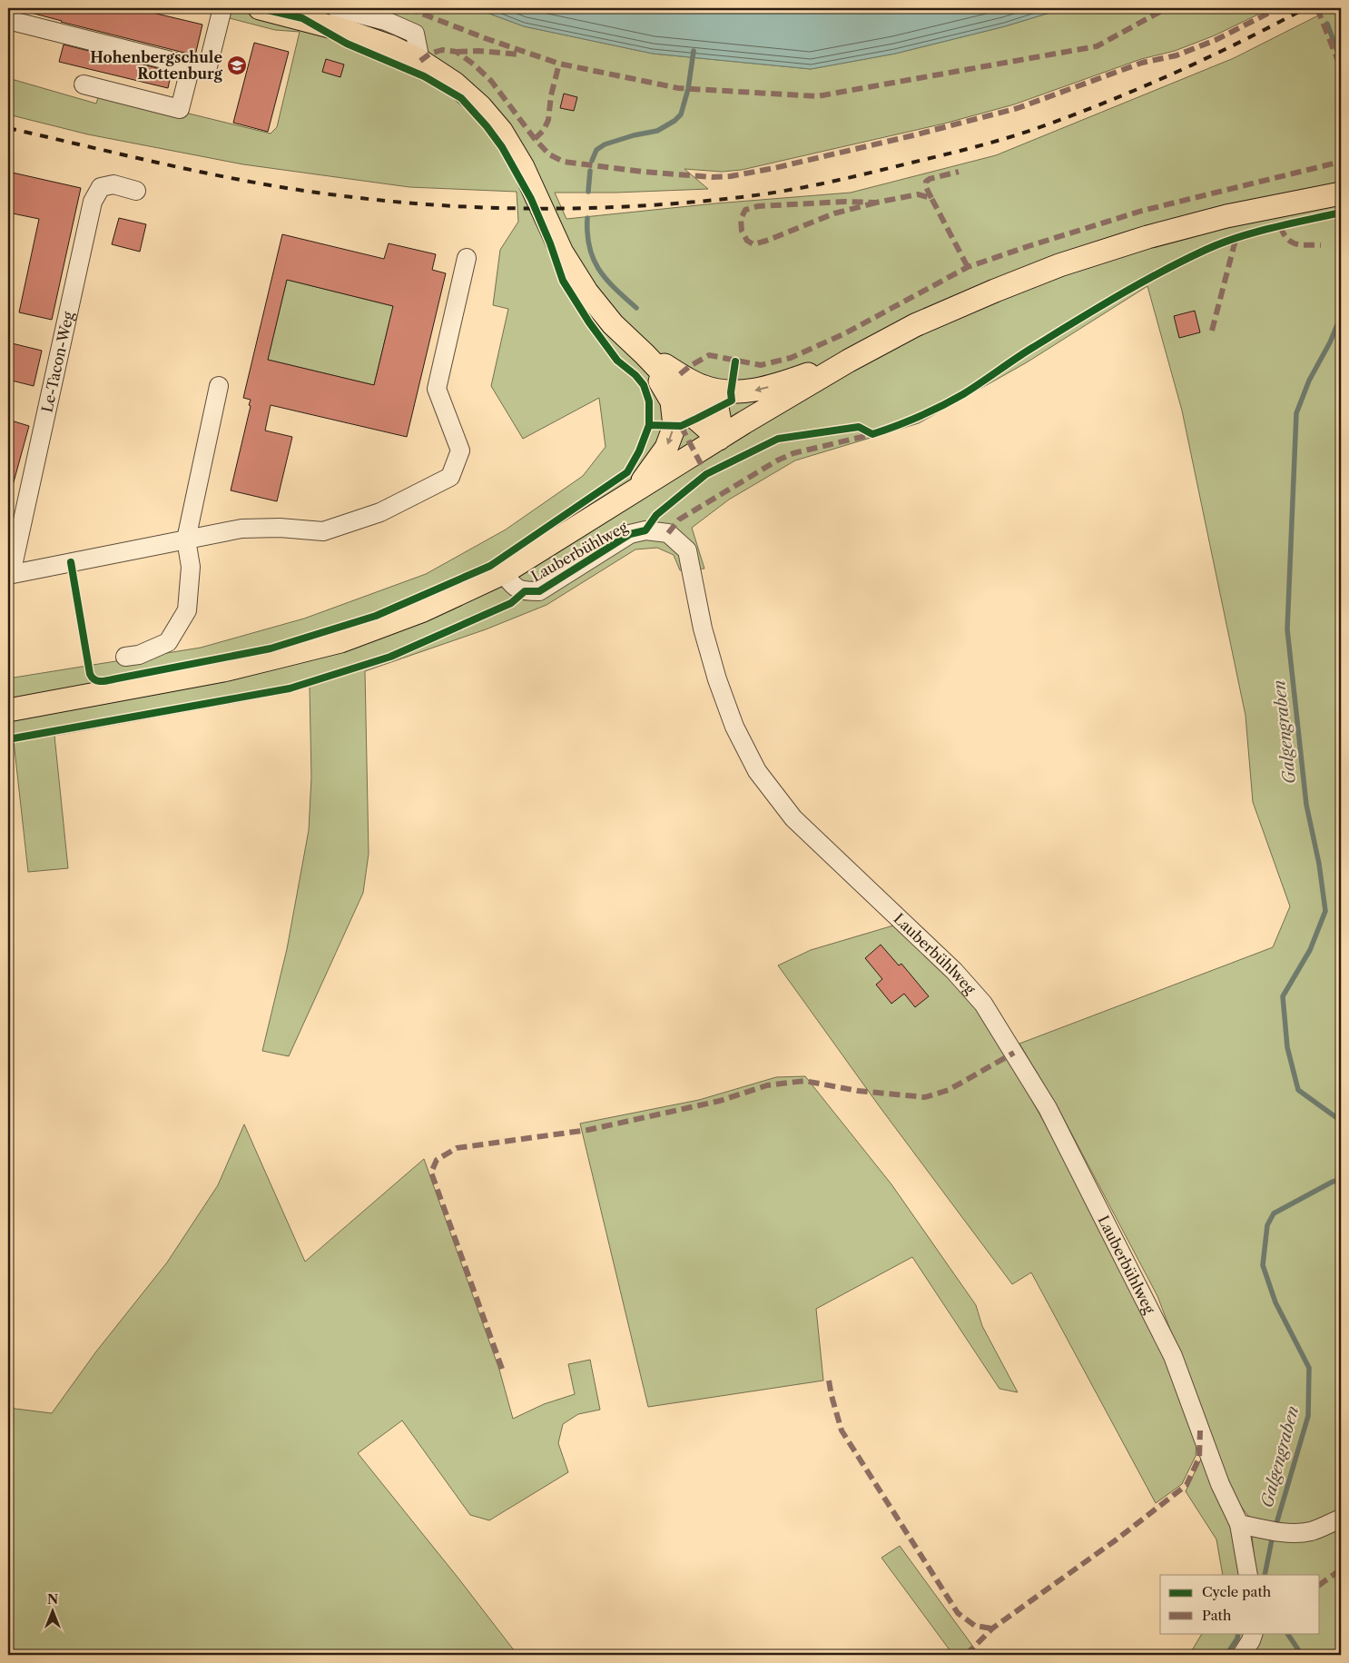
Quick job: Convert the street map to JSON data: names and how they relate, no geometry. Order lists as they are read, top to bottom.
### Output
{
  "streets": {
    "street": ["Le-Tacon-Weg", "Lauberbühlweg"]
  },
  "water": ["Galgengraben"],
  "places": {
    "school or university": ["Hohenbergschule Rottenburg"]
  },
  "legend": ["Cycle path", "Path"],
  "north": "top"
}
